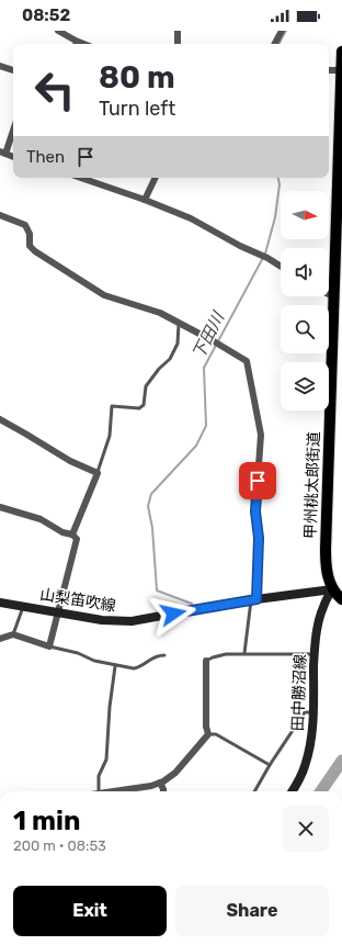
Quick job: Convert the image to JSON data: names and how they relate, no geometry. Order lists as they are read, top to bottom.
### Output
{
  "streets": {
    "highway": ["甲州桃太郎街道"],
    "main road": ["山梨笛吹線", "田中勝沼線"]
  },
  "crossings": [
    ["甲州桃太郎街道", "山梨笛吹線"],
    ["甲州桃太郎街道", "田中勝沼線"],
    ["山梨笛吹線", "田中勝沼線"]
  ],
  "water": ["下田川"],
  "north": "right",
  "page": {
    "status": "08:52",
    "turn": ["80 m", "Turn left"],
    "then": "Then",
    "heading": ["1 min", "200 m · 08:53"],
    "buttons": ["Exit", "Share"]
  }
}
